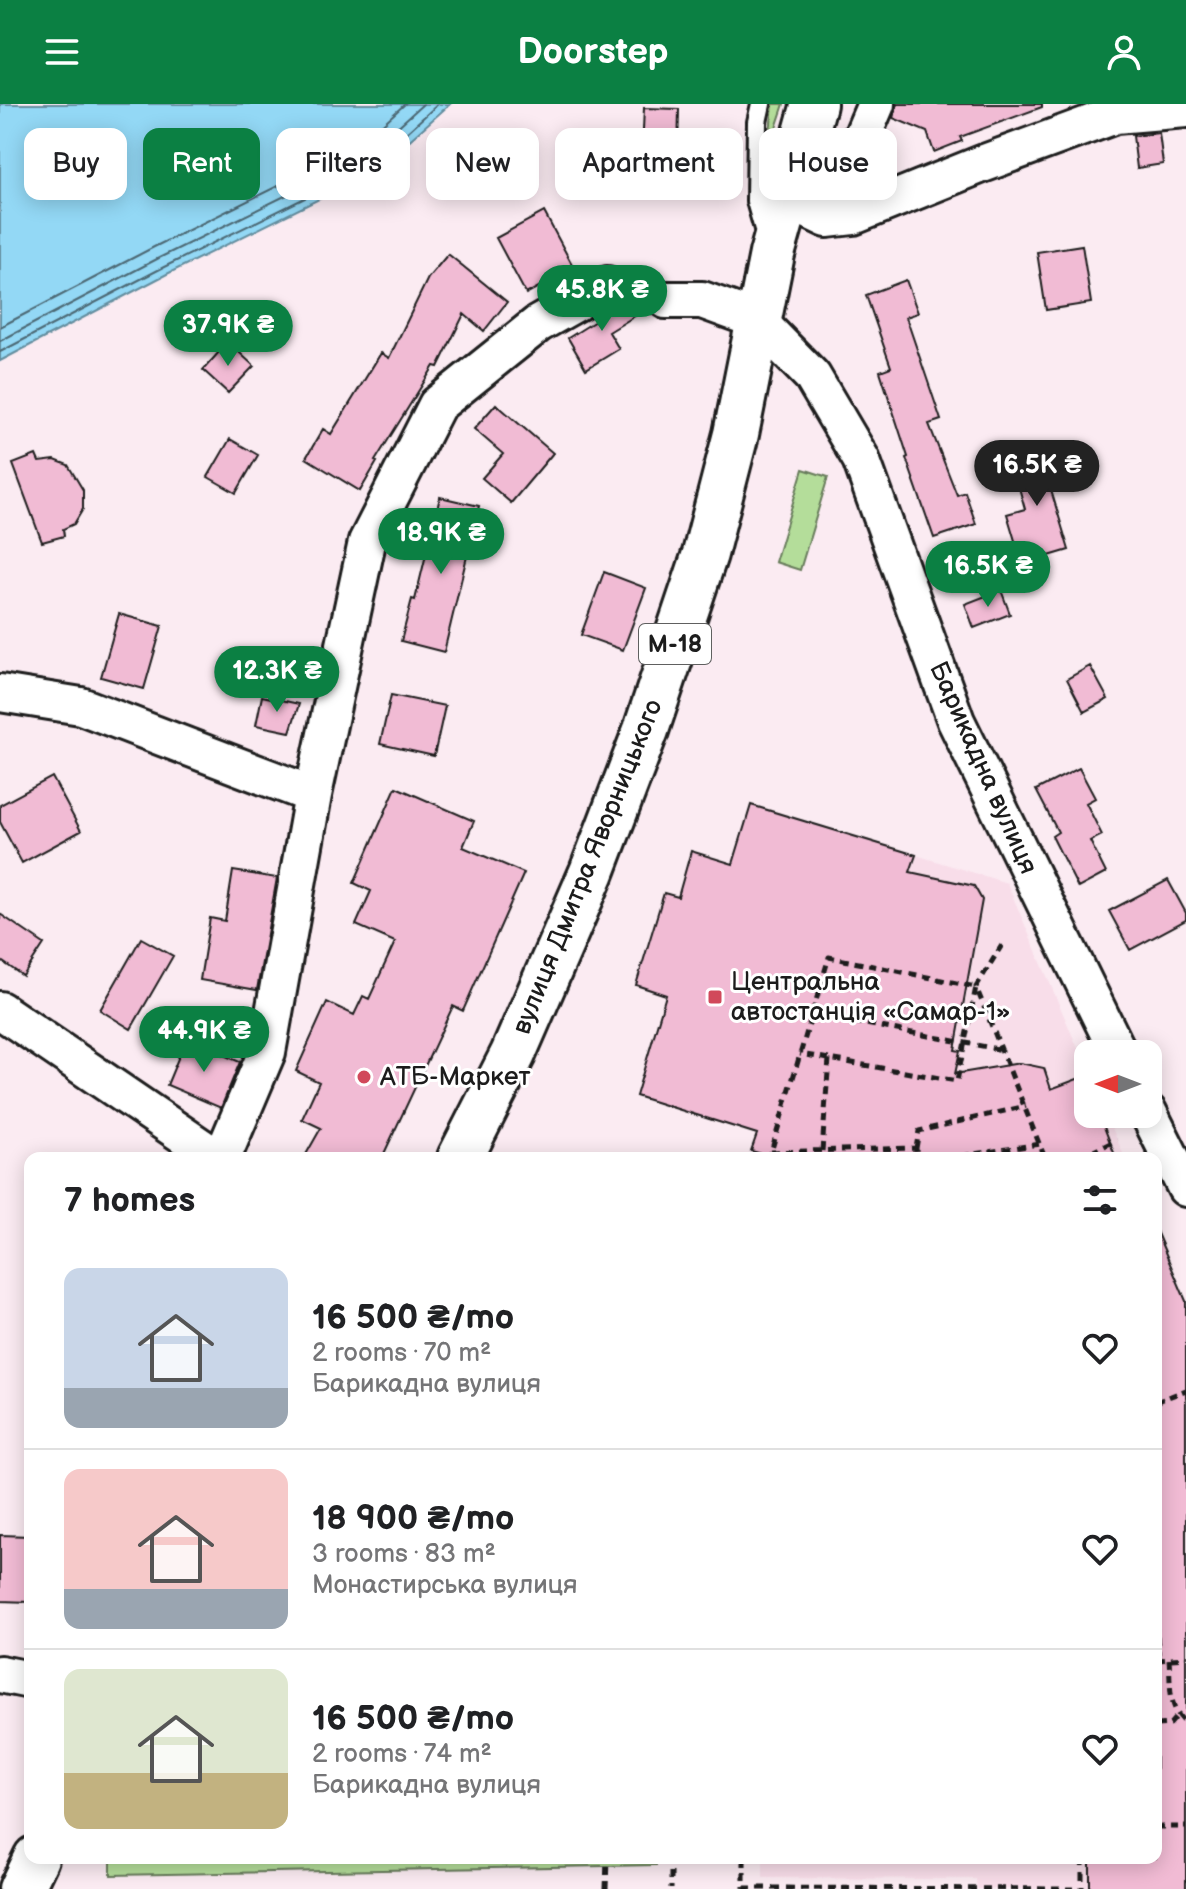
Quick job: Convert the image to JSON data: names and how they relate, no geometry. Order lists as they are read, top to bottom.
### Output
{
  "streets": {
    "highway": ["М-18", "вулиця Дмитра Яворницького"],
    "street": ["Барикадна вулиця"]
  },
  "crossings": [
    ["Барикадна вулиця", "вулиця Дмитра Яворницького"]
  ],
  "places": {
    "transit": ["Центральна автостанція «Самар-1»"],
    "other": ["АТБ-Маркет"]
  },
  "north": "left",
  "page": {
    "header": "Doorstep",
    "chip": [
      "Buy",
      "Rent",
      "Filters",
      "New",
      "Apartment",
      "House"
    ],
    "price": [
      "45.8K ₴",
      "37.9K ₴",
      "16.5K ₴",
      "18.9K ₴",
      "16.5K ₴",
      "12.3K ₴",
      "44.9K ₴"
    ],
    "heading": "7 homes",
    "list": [
      {
        "name": "16 500 ₴/mo",
        "note": "2 rooms · 70 m² · Барикадна вулиця"
      },
      {
        "name": "18 900 ₴/mo",
        "note": "3 rooms · 83 m² · Монастирська вулиця"
      },
      {
        "name": "16 500 ₴/mo",
        "note": "2 rooms · 74 m² · Барикадна вулиця"
      }
    ]
  }
}
